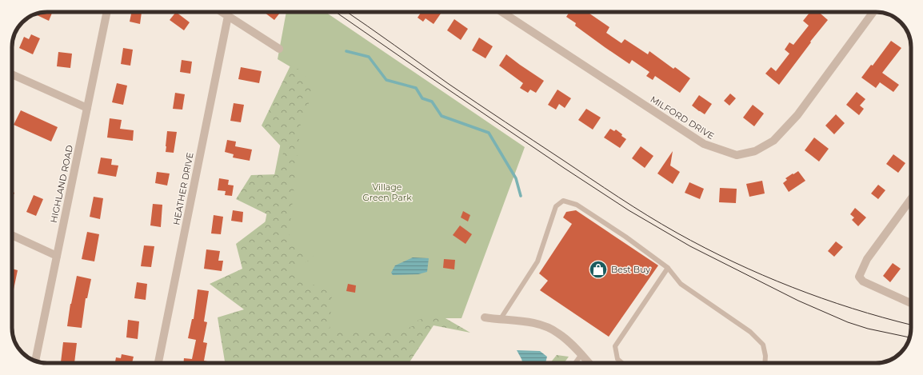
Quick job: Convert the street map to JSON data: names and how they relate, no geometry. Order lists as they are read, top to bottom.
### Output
{
  "streets": {
    "street": ["MILFORD DRIVE", "HIGHLAND ROAD", "HEATHER DRIVE"]
  },
  "parks": ["Village Green Park"],
  "places": {
    "shop": ["Best Buy"]
  }
}
